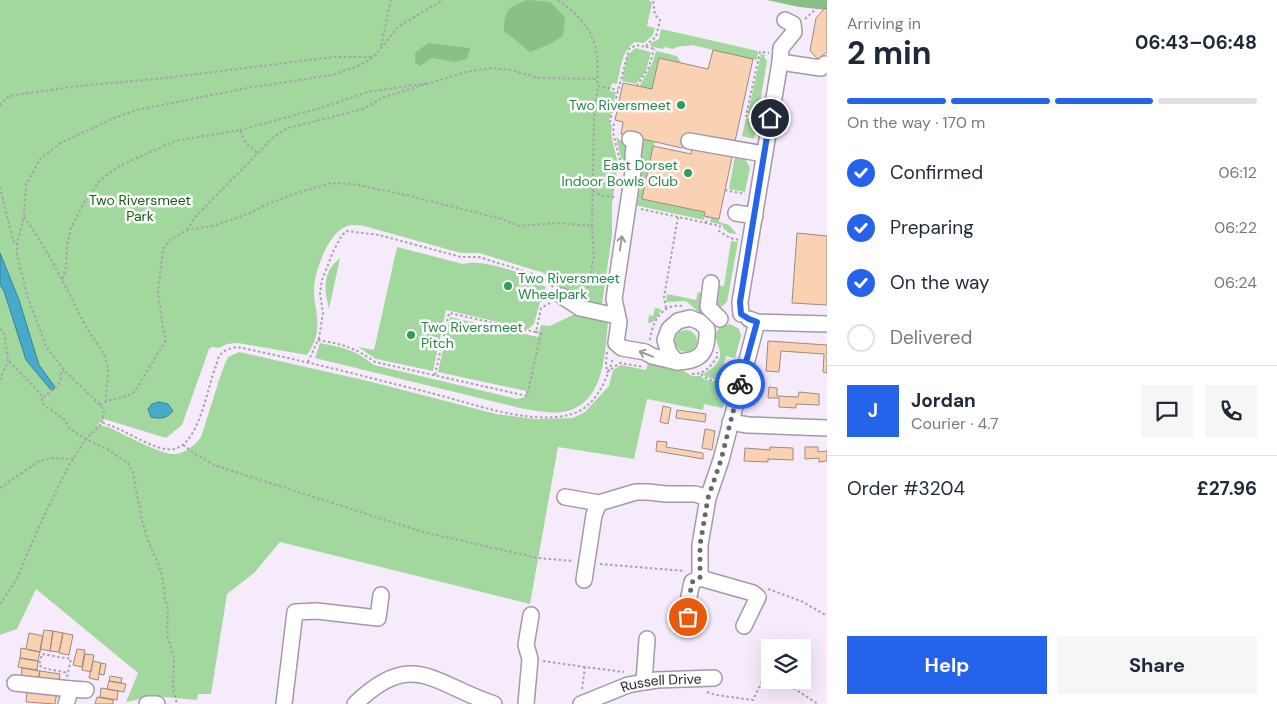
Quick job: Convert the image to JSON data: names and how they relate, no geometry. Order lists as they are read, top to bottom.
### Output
{
  "streets": {
    "street": ["Russell Drive"]
  },
  "parks": ["Two Riversmeet Park"],
  "places": [
    "Two Riversmeet",
    "East Dorset Indoor Bowls Club",
    "Two Riversmeet Wheelpark",
    "Two Riversmeet Pitch"
  ],
  "page": {
    "heading": ["2 min", "Arriving in", "06:43–06:48"],
    "panel": [
      "Jordan",
      "Courier · 4.7",
      "Order #3204",
      "£27.96"
    ],
    "bar": "On the way · 170 m",
    "list": [
      ["Confirmed", "06:12"],
      ["Preparing", "06:22"],
      ["On the way", "06:24"],
      "Delivered"
    ],
    "round": "J",
    "buttons": ["Help", "Share"]
  }
}
